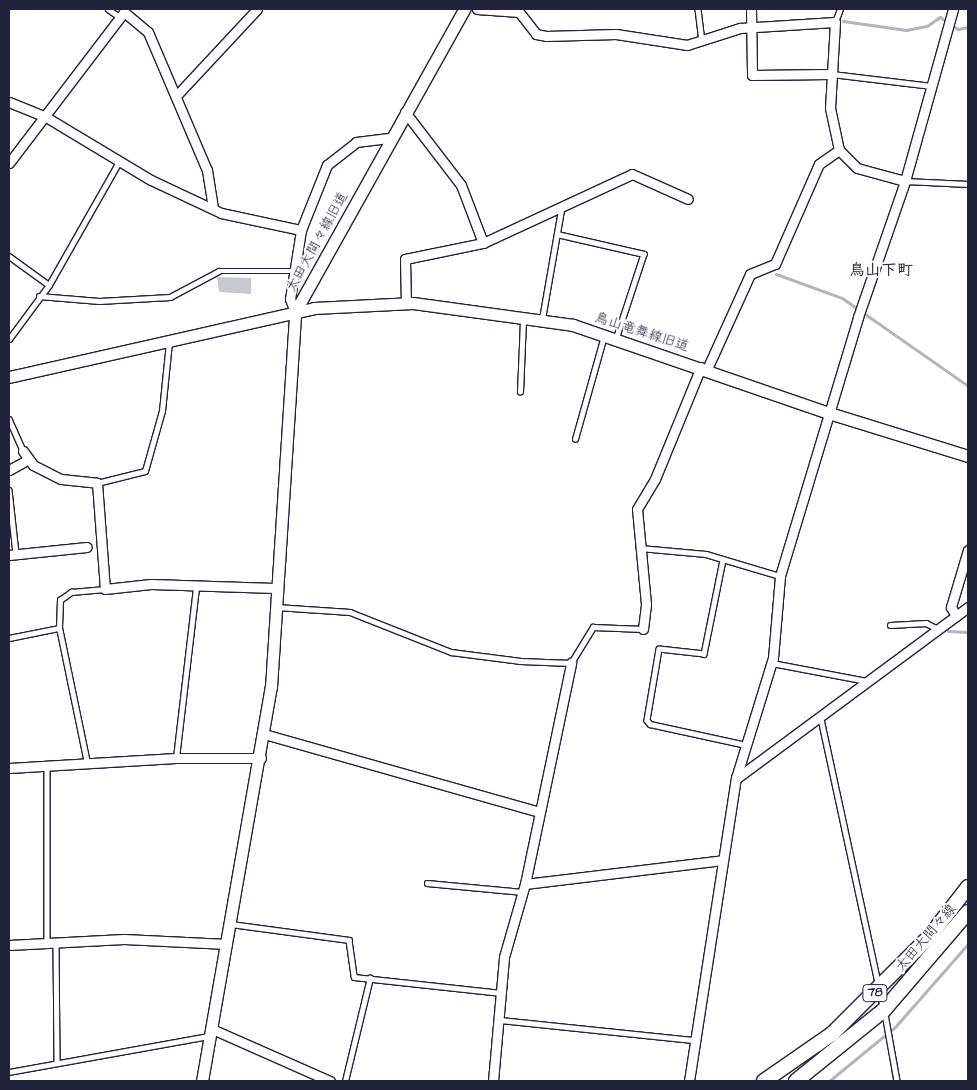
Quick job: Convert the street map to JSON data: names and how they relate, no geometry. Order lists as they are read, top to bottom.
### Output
{
  "streets": {
    "main road": ["太田大間々線", "78"],
    "street": ["太田大間々線旧道", "鳥山竜舞線旧道"]
  },
  "crossings": [
    ["太田大間々線旧道", "鳥山竜舞線旧道"]
  ],
  "districts": ["鳥山下町"]
}
